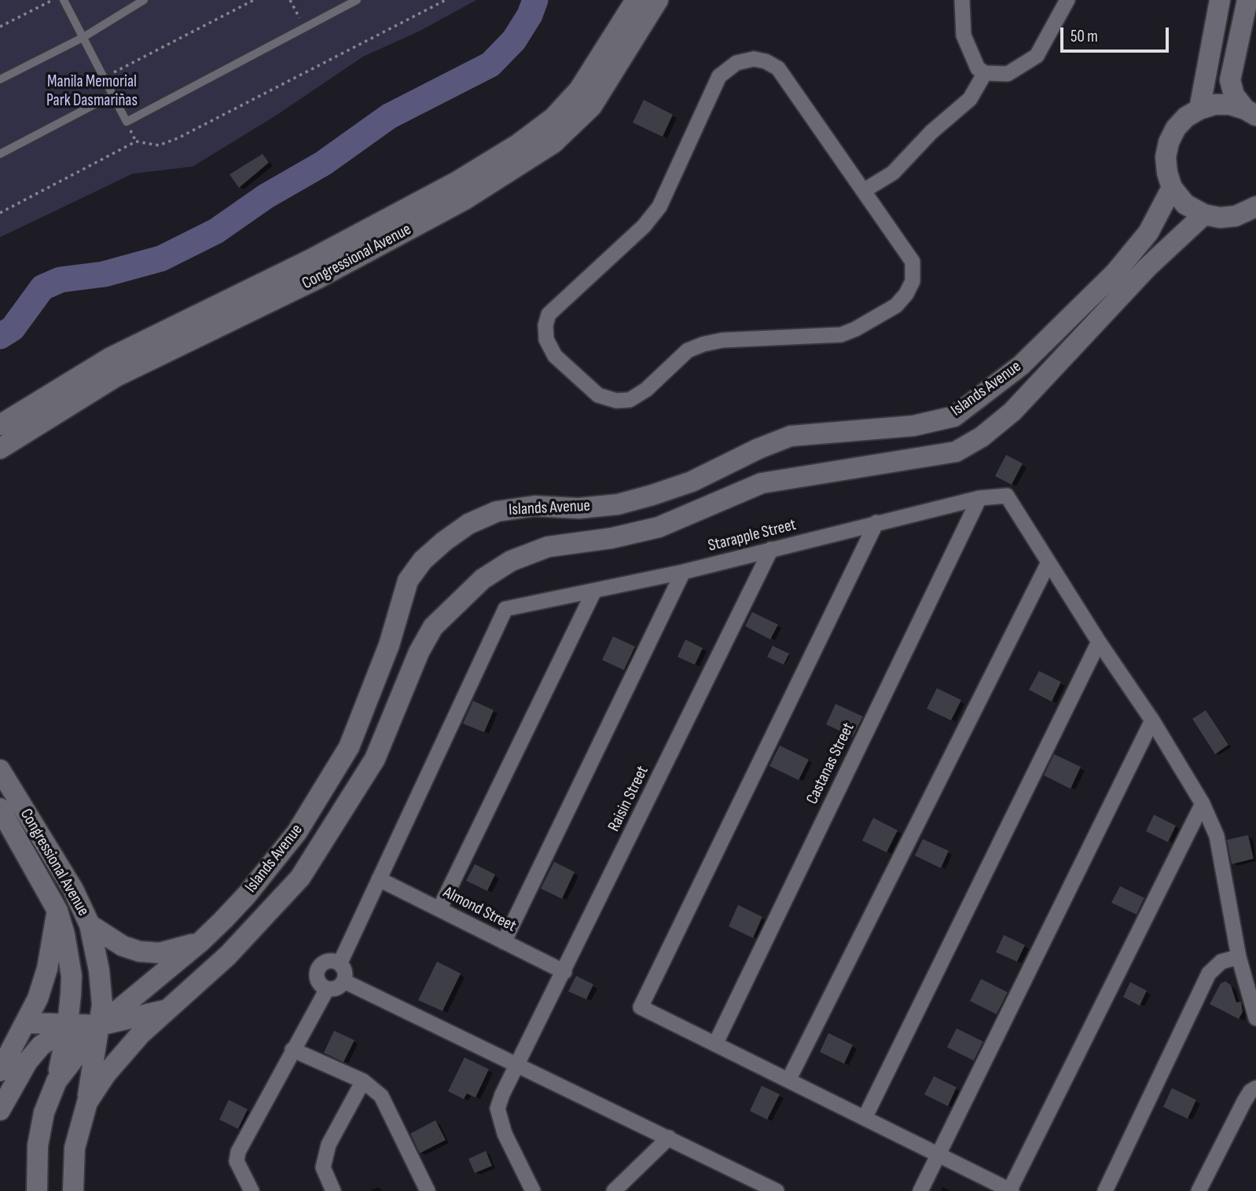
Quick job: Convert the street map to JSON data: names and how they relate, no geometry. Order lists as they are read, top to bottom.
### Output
{
  "streets": {
    "street": [
      "Congressional Avenue",
      "Islands Avenue",
      "Starapple Street",
      "Castanas Street",
      "Raisin Street",
      "Almond Street"
    ]
  },
  "crossings": [
    ["Congressional Avenue", "Islands Avenue"],
    ["Starapple Street", "Castanas Street"],
    ["Starapple Street", "Raisin Street"],
    ["Starapple Street", "Almond Street"],
    ["Raisin Street", "Almond Street"]
  ],
  "parks": ["Manila Memorial Park Dasmariñas"],
  "scale_bar": "50 m"
}
